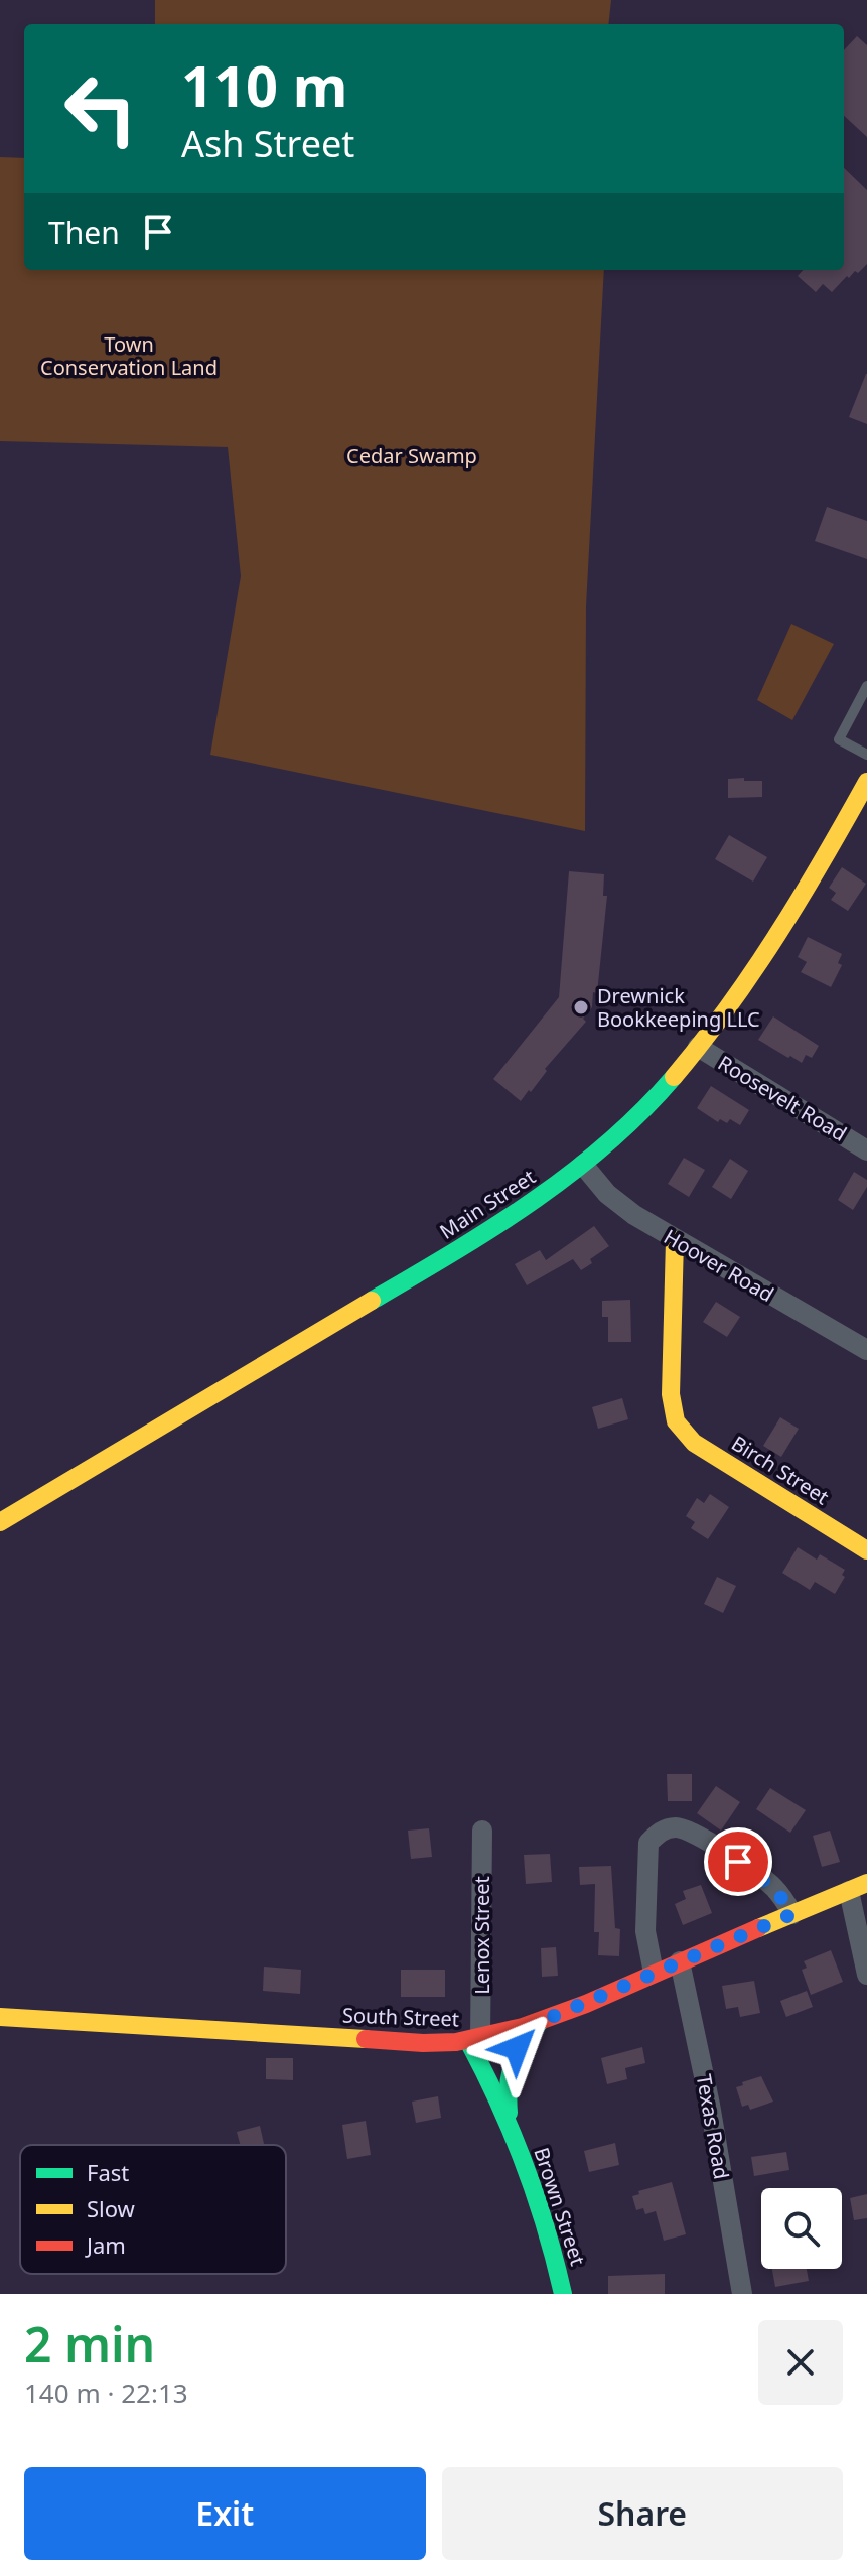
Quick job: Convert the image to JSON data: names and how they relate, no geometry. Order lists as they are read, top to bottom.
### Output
{
  "streets": {
    "street": [
      "Roosevelt Road",
      "Main Street",
      "Hoover Road",
      "Birch Street",
      "Lenox Street",
      "South Street",
      "Texas Road",
      "Brown Street"
    ]
  },
  "crossings": [
    ["Roosevelt Road", "Main Street"],
    ["Main Street", "Hoover Road"],
    ["Hoover Road", "Birch Street"],
    ["Lenox Street", "South Street"],
    ["Lenox Street", "Brown Street"],
    ["South Street", "Texas Road"],
    ["South Street", "Brown Street"]
  ],
  "parks": ["Town Conservation Land", "Cedar Swamp"],
  "places": ["Drewnick Bookkeeping LLC"],
  "legend": ["Fast", "Slow", "Jam"],
  "page": {
    "turn": ["110 m", "Ash Street"],
    "then": "Then",
    "heading": ["2 min", "140 m · 22:13"],
    "buttons": ["Exit", "Share"]
  }
}
